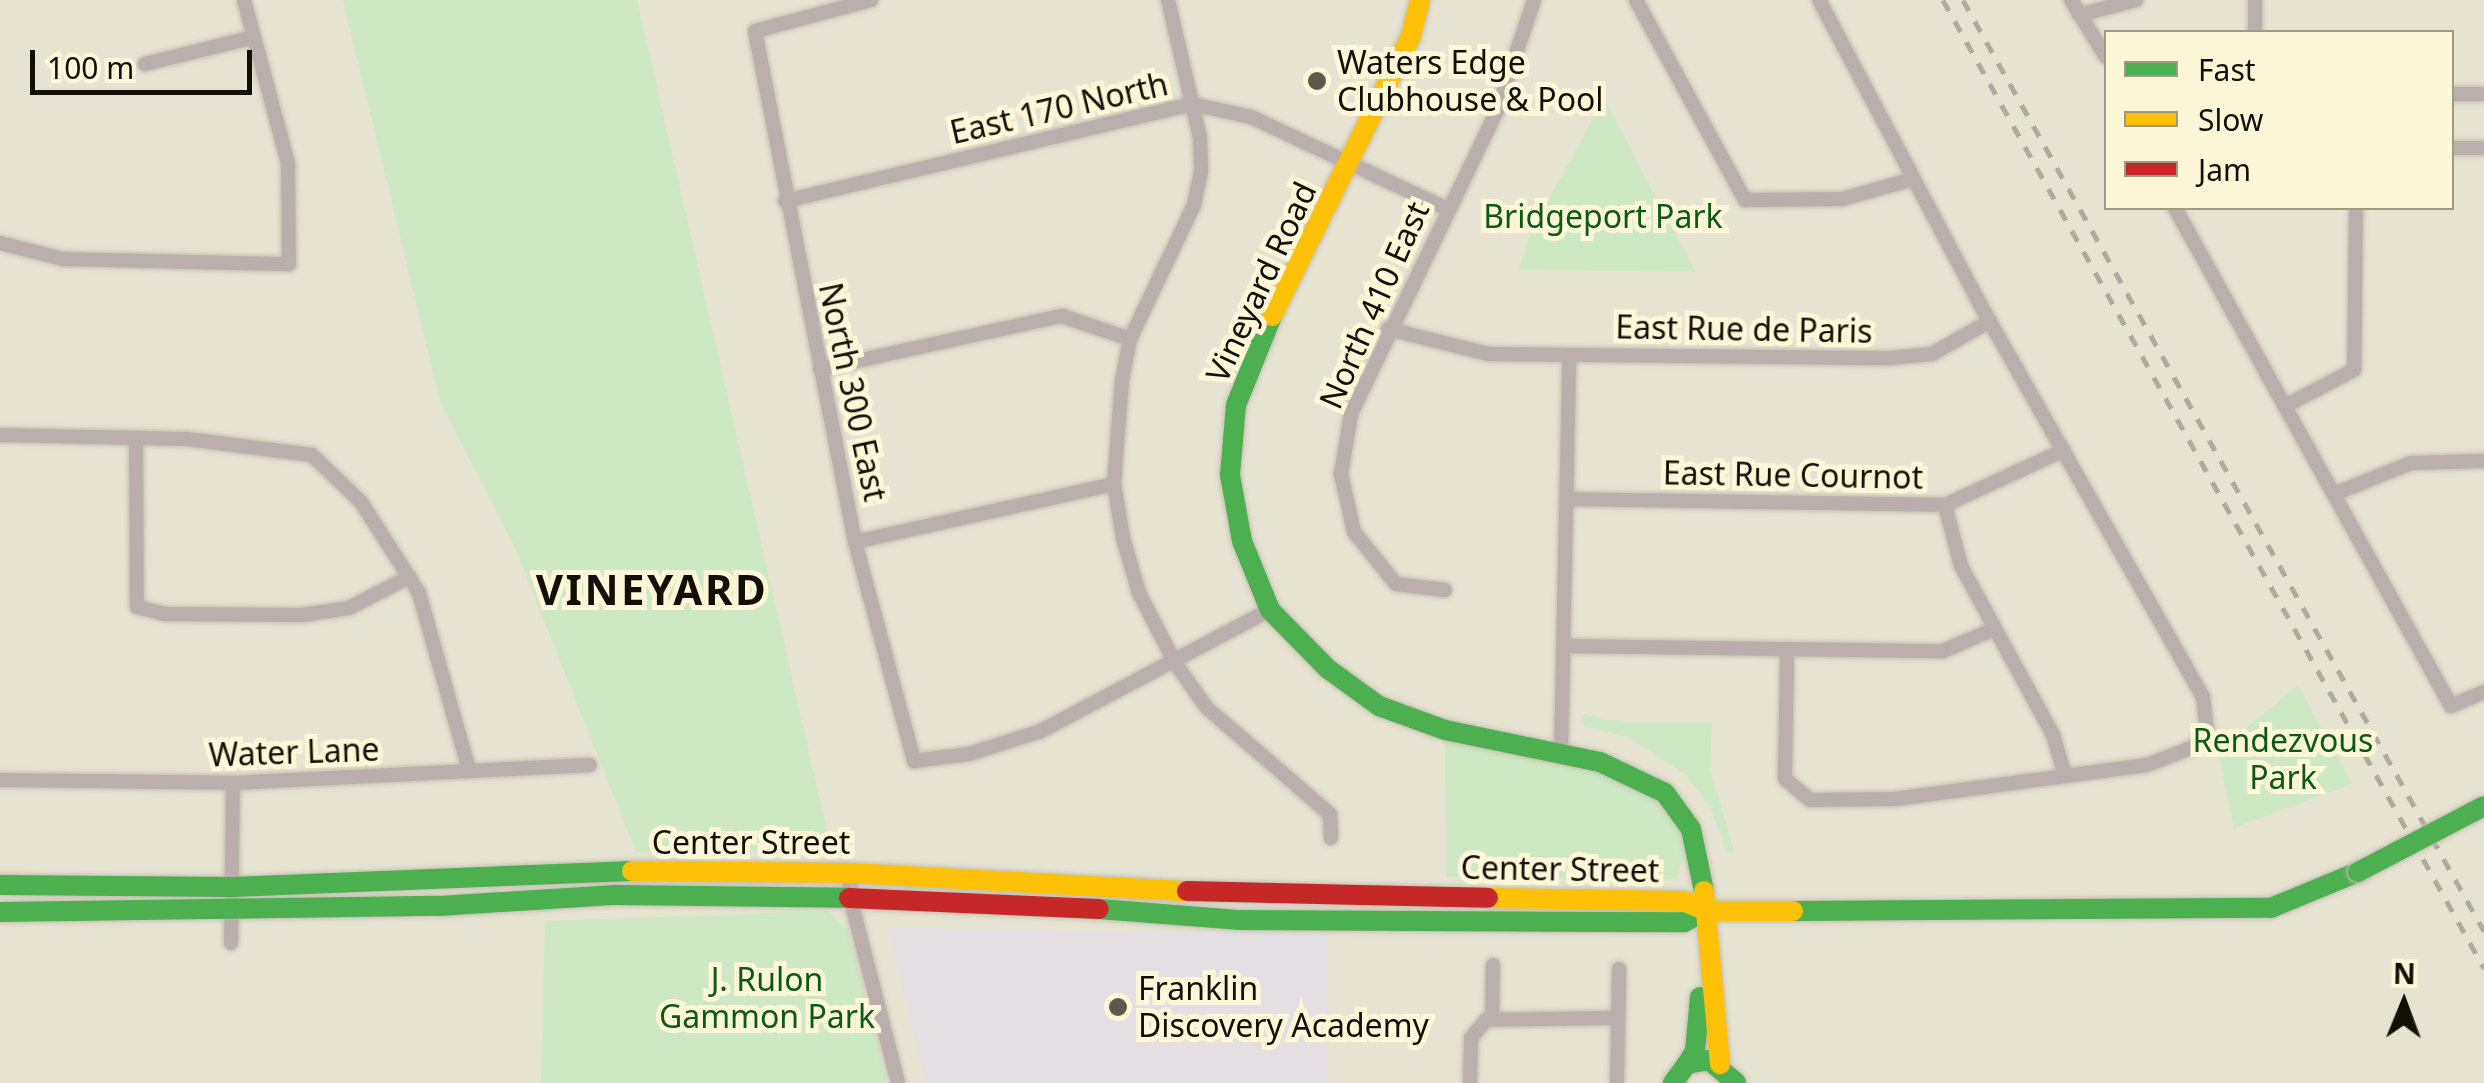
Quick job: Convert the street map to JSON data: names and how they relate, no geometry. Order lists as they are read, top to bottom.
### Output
{
  "streets": {
    "main road": ["Vineyard Road", "Center Street"],
    "street": [
      "East 170 North",
      "North 410 East",
      "East Rue de Paris",
      "North 300 East",
      "East Rue Cournot",
      "Water Lane"
    ]
  },
  "crossings": [
    ["East 170 North", "Vineyard Road"],
    ["East 170 North", "North 410 East"],
    ["East 170 North", "North 300 East"],
    ["Vineyard Road", "Center Street"],
    ["North 410 East", "East Rue de Paris"]
  ],
  "districts": ["VINEYARD"],
  "parks": ["Bridgeport Park", "Rendezvous Park", "J. Rulon Gammon Park"],
  "places": ["Waters Edge Clubhouse & Pool", "Franklin Discovery Academy"],
  "legend": ["Fast", "Slow", "Jam"],
  "scale_bar": "100 m",
  "north": "top"
}
